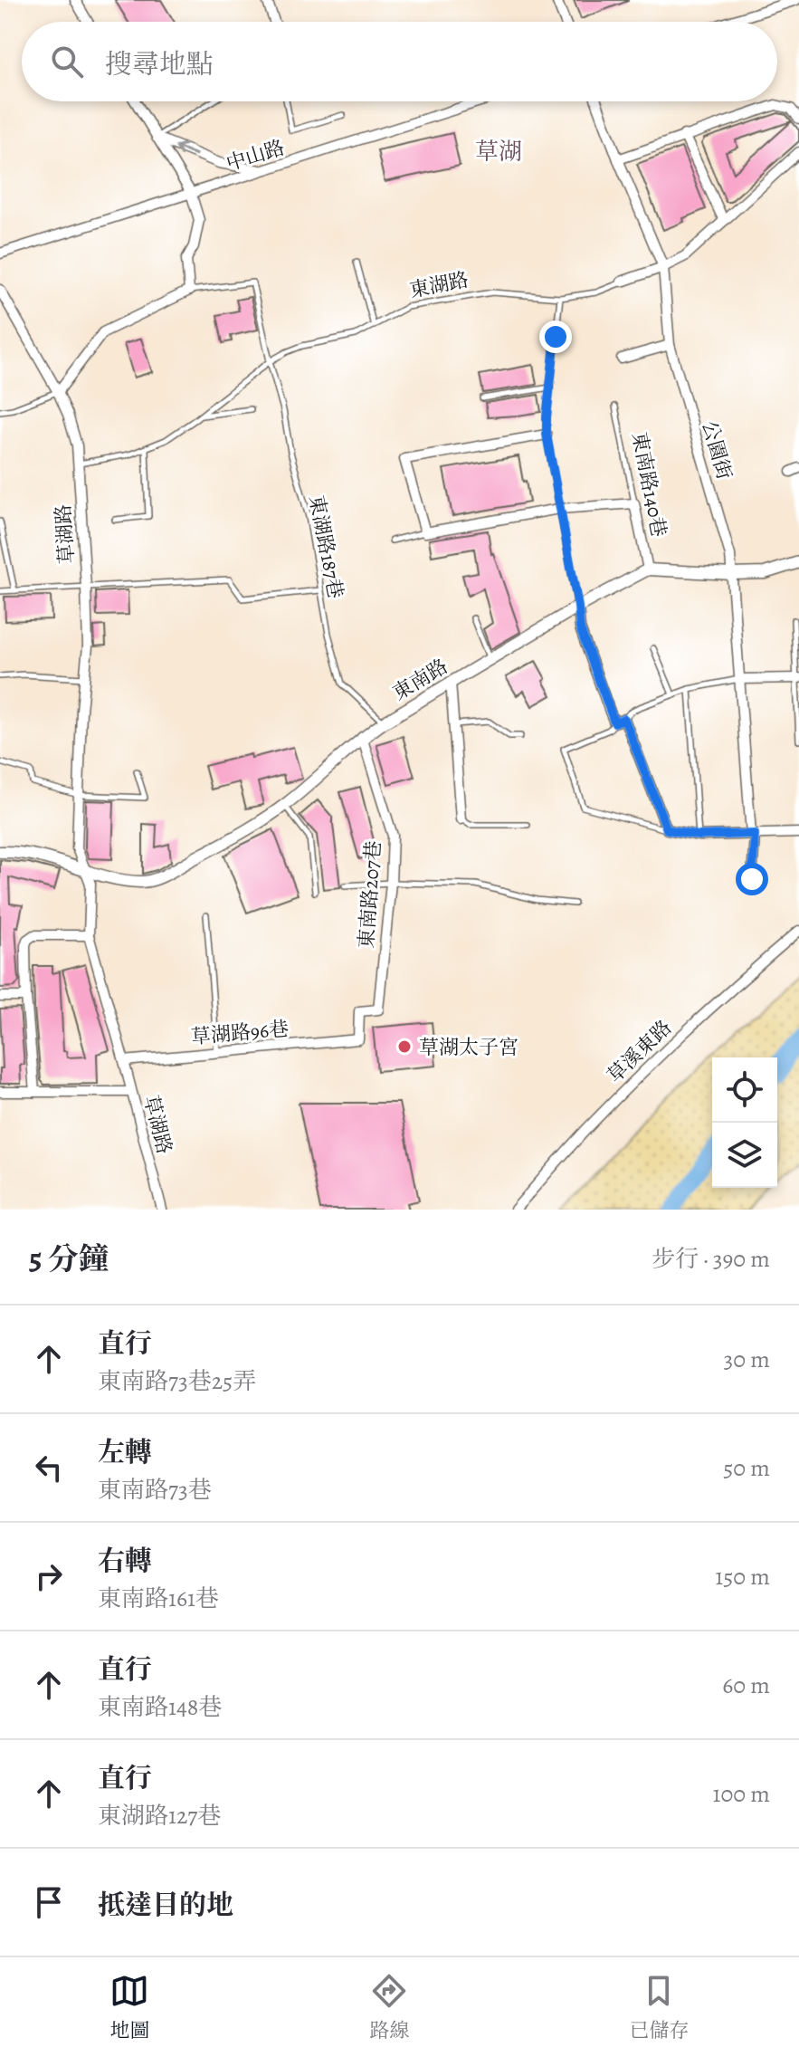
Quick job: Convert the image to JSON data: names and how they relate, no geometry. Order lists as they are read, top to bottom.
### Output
{
  "streets": {
    "street": [
      "中山路",
      "東湖路",
      "公園街",
      "東南路140巷",
      "草湖路",
      "東南路",
      "東南路207巷",
      "草湖路96巷",
      "草溪東路"
    ],
    "lane": ["東湖路187巷"]
  },
  "crossings": [
    ["東湖路", "公園街"],
    ["東湖路", "草湖路"],
    ["東湖路", "東湖路187巷"],
    ["東南路140巷", "東南路"],
    ["草湖路", "東南路"],
    ["草湖路", "草湖路96巷"],
    ["東湖路187巷", "東南路"],
    ["東南路", "東南路207巷"],
    ["東南路207巷", "草湖路96巷"]
  ],
  "districts": ["草湖"],
  "places": ["草湖太子宮"],
  "page": {
    "search": "搜尋地點",
    "heading": ["5 分鐘", "步行 · 390 m"],
    "list": [
      ["直行", "東南路73巷25弄", "30 m"],
      ["左轉", "東南路73巷", "50 m"],
      ["右轉", "東南路161巷", "150 m"],
      ["直行", "東南路148巷", "60 m"],
      ["直行", "東湖路127巷", "100 m"],
      "抵達目的地"
    ],
    "nav": ["地圖", "路線", "已儲存"]
  }
}
